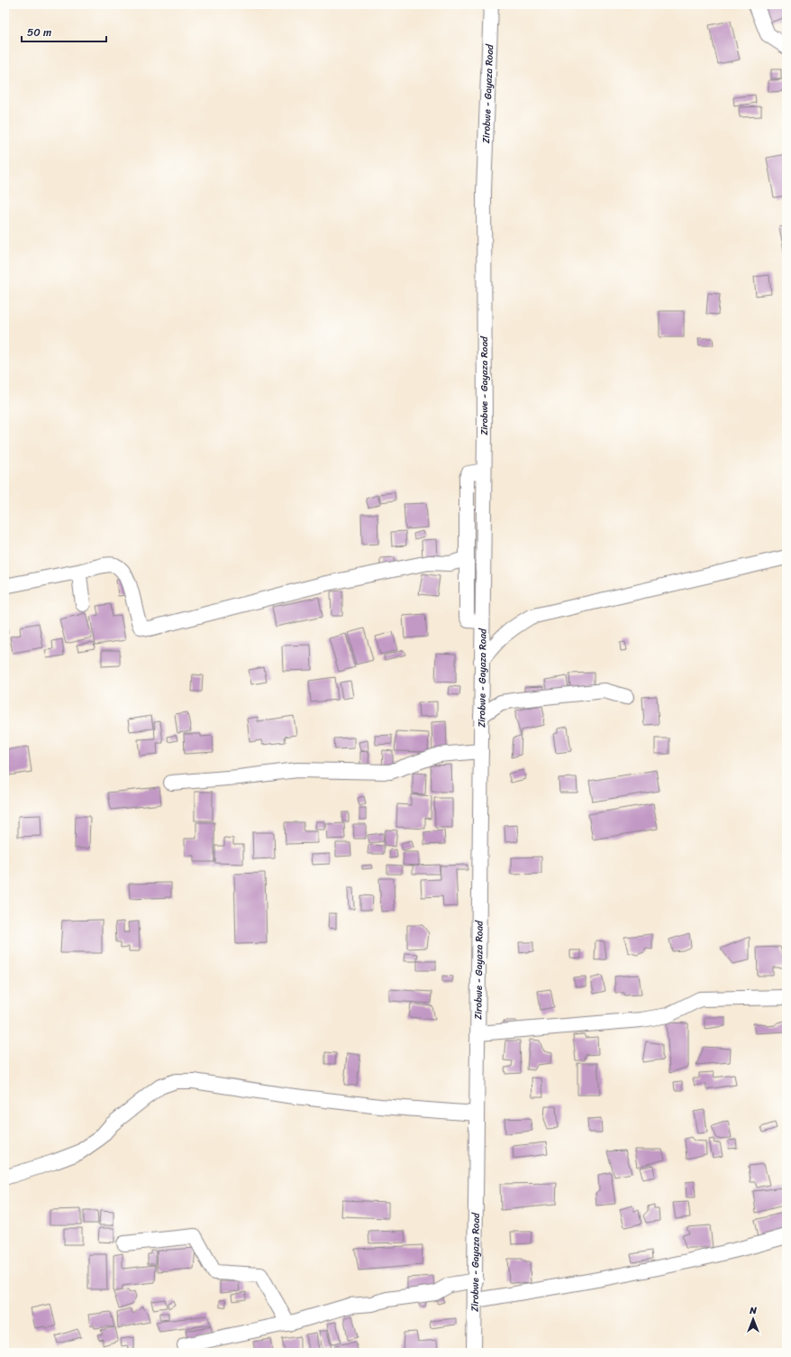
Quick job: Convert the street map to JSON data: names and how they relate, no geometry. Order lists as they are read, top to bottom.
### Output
{
  "streets": {
    "street": ["Zirobwe - Gayaza Road"]
  },
  "scale_bar": "50 m",
  "north": "top"
}
